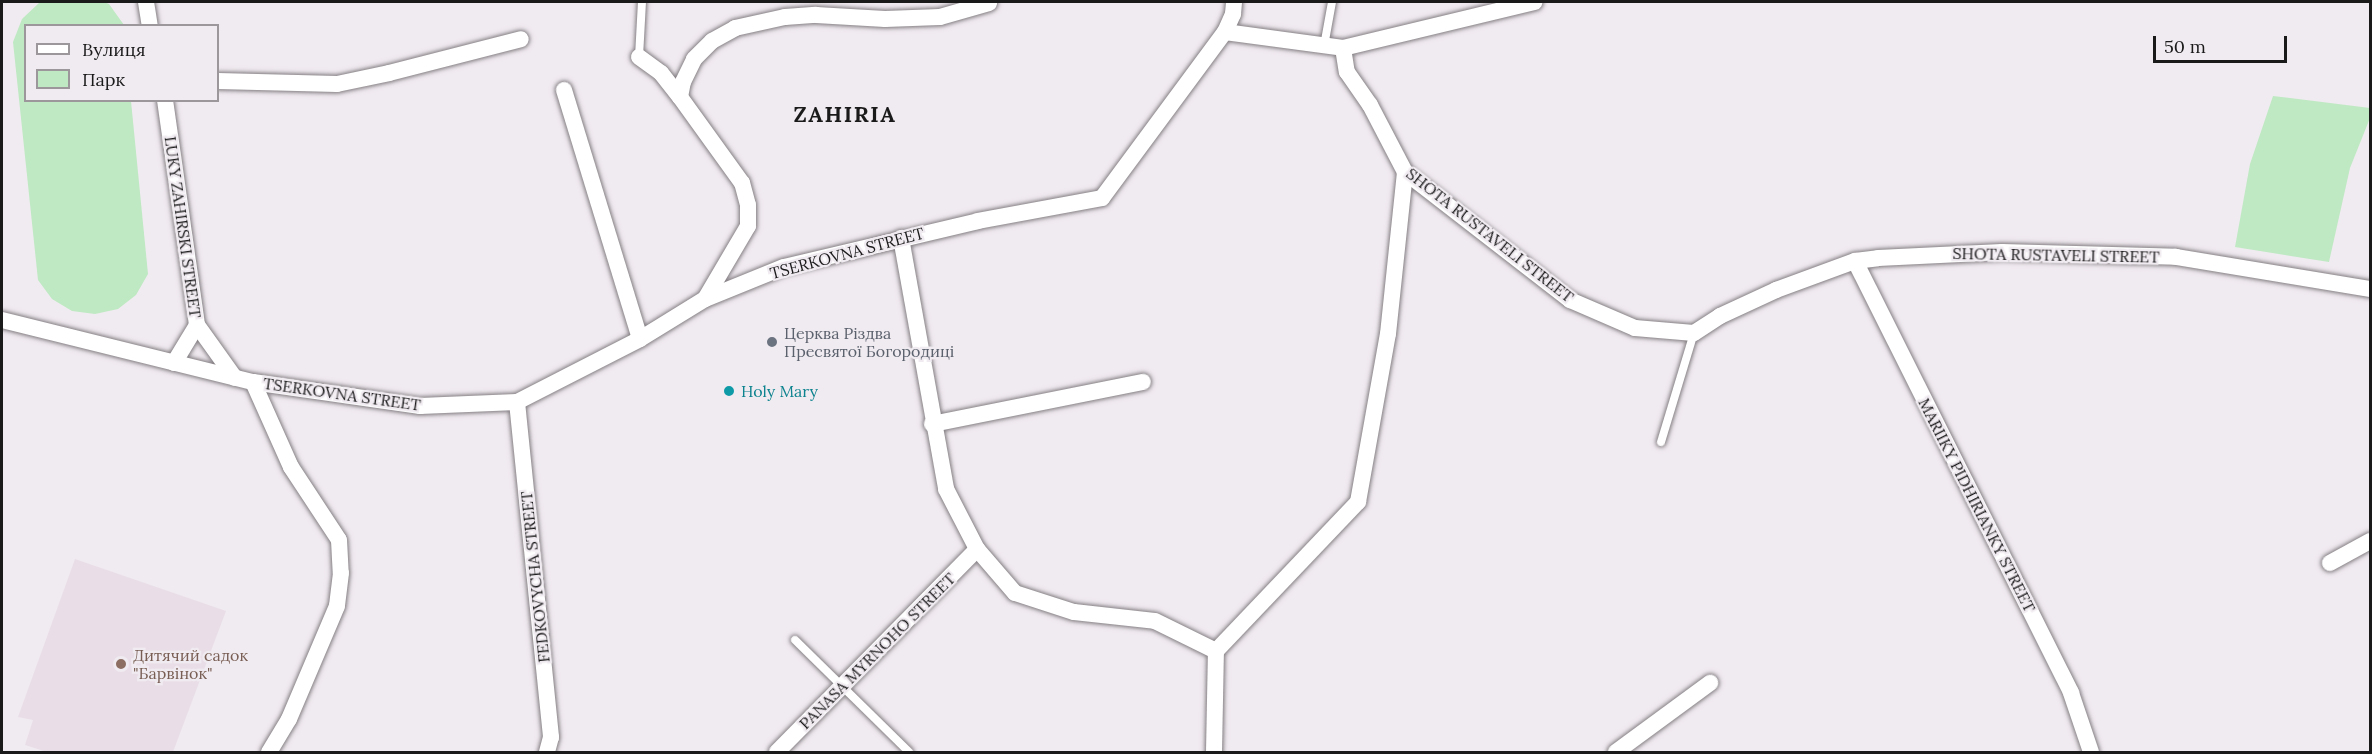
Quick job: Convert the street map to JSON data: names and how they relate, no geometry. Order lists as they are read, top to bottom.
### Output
{
  "streets": {
    "street": [
      "LUKY ZAHIRSKI STREET",
      "SHOTA RUSTAVELI STREET",
      "TSERKOVNA STREET",
      "MARIIKY PIDHIRIANKY STREET",
      "FEDKOVYCHA STREET",
      "PANASA MYRNOHO STREET"
    ]
  },
  "crossings": [
    ["LUKY ZAHIRSKI STREET", "TSERKOVNA STREET"],
    ["SHOTA RUSTAVELI STREET", "MARIIKY PIDHIRIANKY STREET"],
    ["TSERKOVNA STREET", "FEDKOVYCHA STREET"]
  ],
  "districts": ["ZAHIRIA"],
  "places": ["Церква Різдва Пресвятої Богородиці", "Holy Mary", "Дитячий садок \"Барвінок\""],
  "legend": ["Вулиця", "Парк"],
  "scale_bar": "50 m"
}
